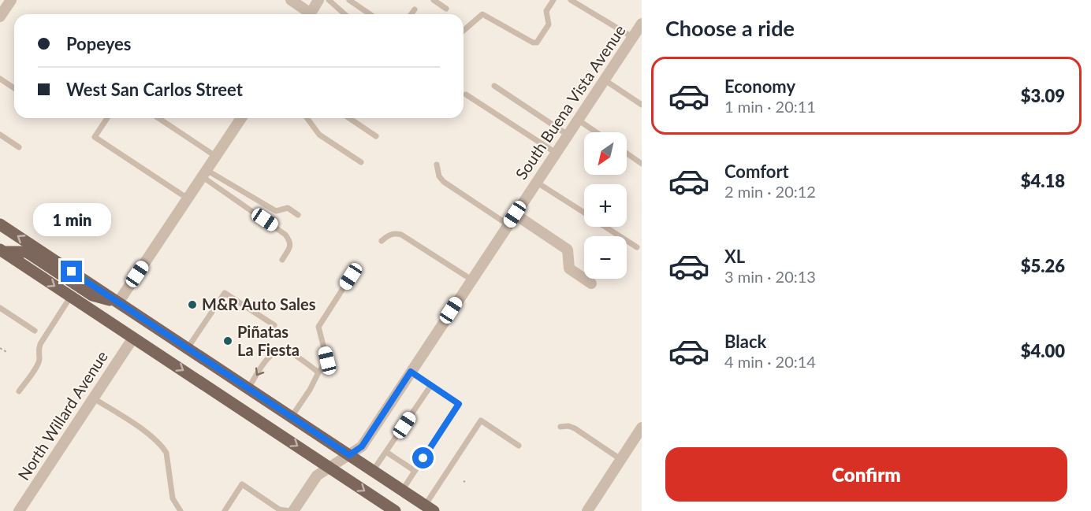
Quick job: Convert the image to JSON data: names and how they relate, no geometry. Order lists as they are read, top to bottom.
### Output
{
  "streets": {
    "street": ["South Buena Vista Avenue", "North Willard Avenue"]
  },
  "places": ["M&R Auto Sales", "Piñatas La Fiesta"],
  "north": "bottom left",
  "page": {
    "heading": "Choose a ride",
    "banner": ["Popeyes", "West San Carlos Street"],
    "list": [
      {
        "name": "Economy",
        "note": "1 min · 20:11",
        "value": "$3.09"
      },
      {
        "name": "Comfort",
        "note": "2 min · 20:12",
        "value": "$4.18"
      },
      {
        "name": "XL",
        "note": "3 min · 20:13",
        "value": "$5.26"
      },
      {
        "name": "Black",
        "note": "4 min · 20:14",
        "value": "$4.00"
      }
    ],
    "map_buttons": ["+", "−"],
    "bubble": "1 min",
    "buttons": "Confirm"
  }
}
